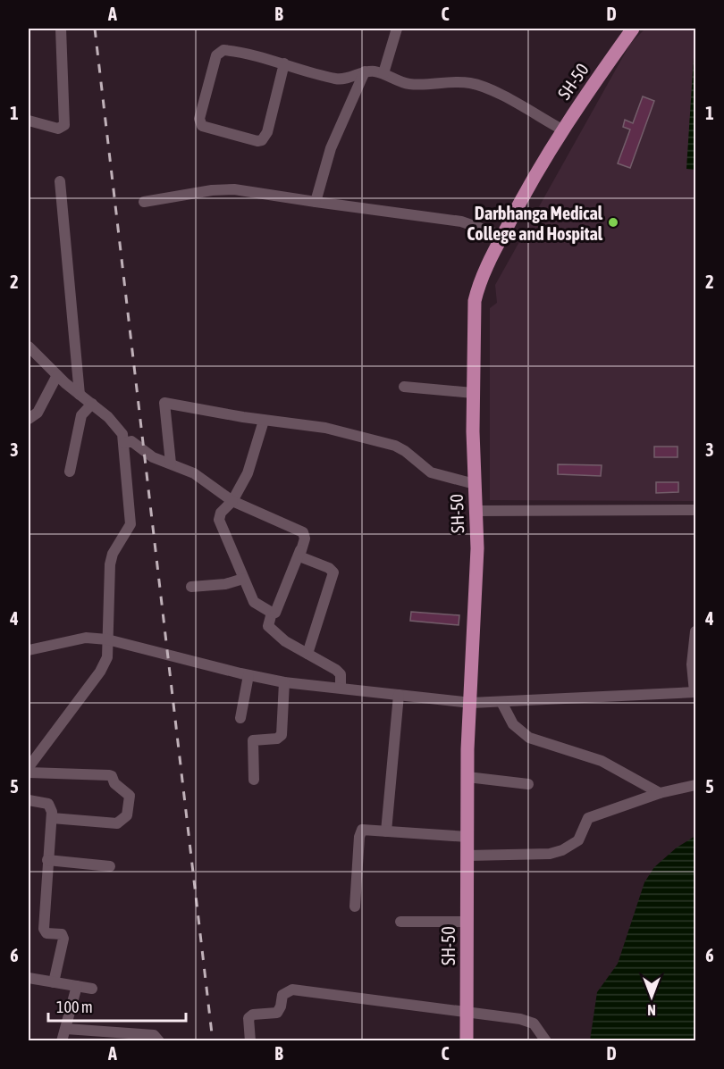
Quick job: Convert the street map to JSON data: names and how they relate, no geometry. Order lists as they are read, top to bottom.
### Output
{
  "streets": {
    "main road": ["SH-50"]
  },
  "places": ["Darbhanga Medical College and Hospital"],
  "scale_bar": "100 m",
  "north": "bottom",
  "grid": {
    "columns": [
      "A",
      "B",
      "C",
      "D"
    ],
    "rows": [
      "1",
      "2",
      "3",
      "4",
      "5",
      "6"
    ]
  }
}
